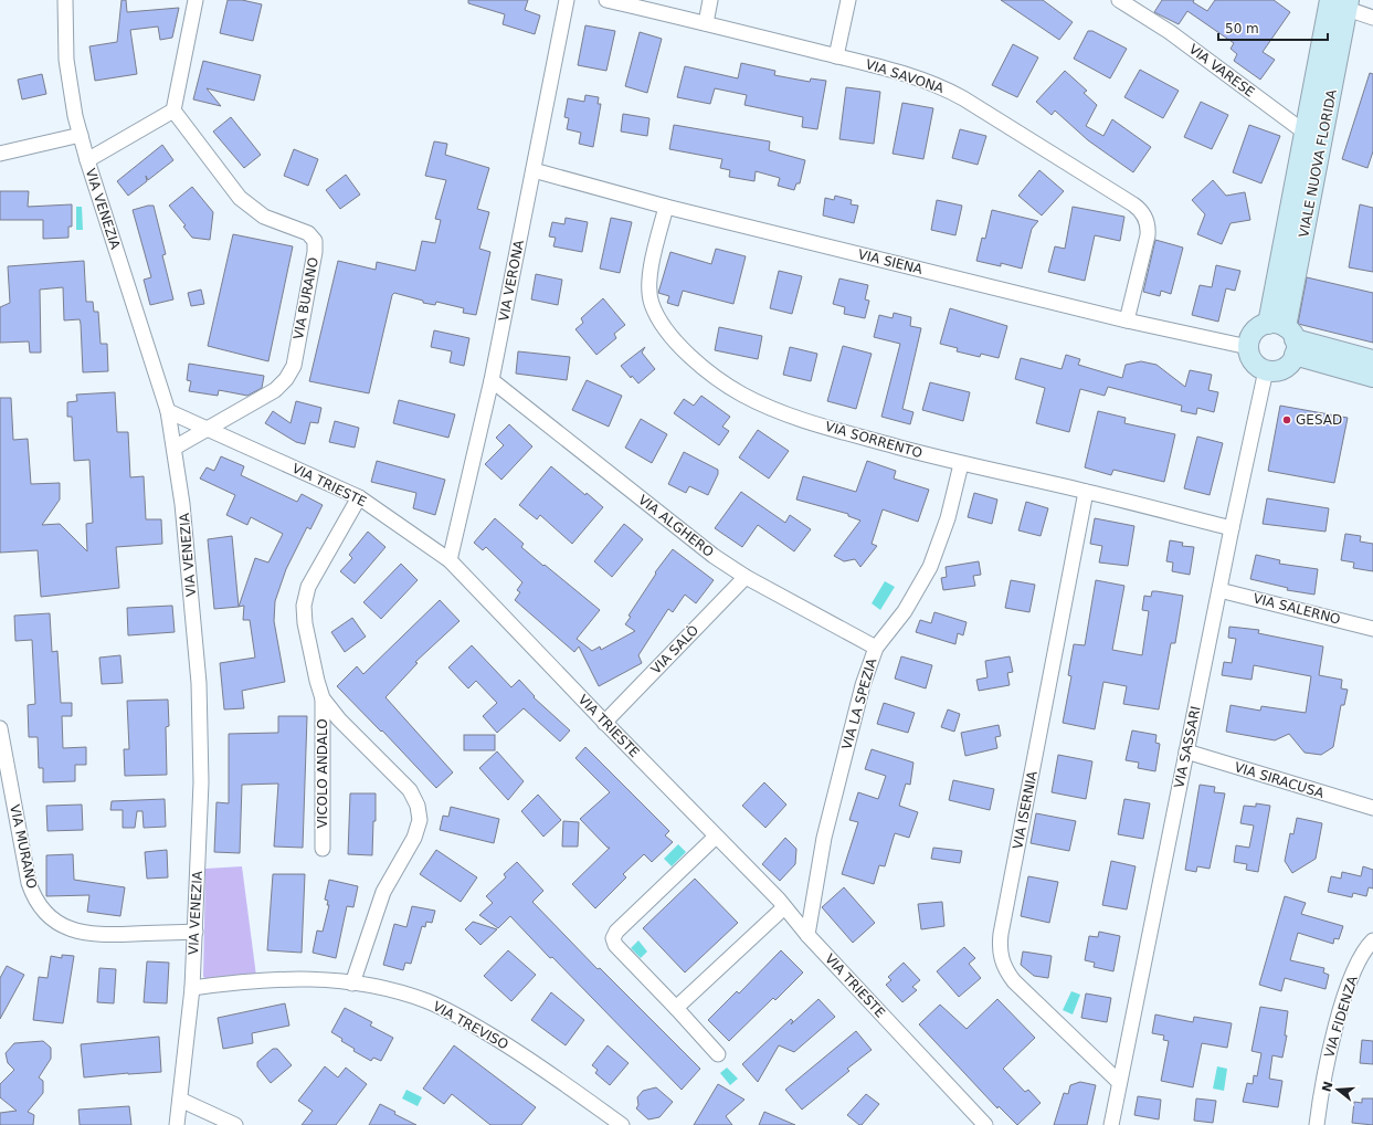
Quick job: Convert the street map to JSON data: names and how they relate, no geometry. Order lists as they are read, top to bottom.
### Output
{
  "streets": {
    "street": [
      "VIA VARESE",
      "VIA SAVONA",
      "VIALE NUOVA FLORIDA",
      "VIA VENEZIA",
      "VIA SIENA",
      "VIA VERONA",
      "VIA BURANO",
      "VIA SORRENTO",
      "VIA TRIESTE",
      "VIA ALGHERO",
      "VIA SALERNO",
      "VIA SALÒ",
      "VIA LA SPEZIA",
      "VIA SASSARI",
      "VICOLO ANDALO",
      "VIA SIRACUSA",
      "VIA ISERNIA",
      "VIA MURANO",
      "VIA FIDENZA",
      "VIA TREVISO"
    ]
  },
  "crossings": [
    ["VIA VARESE", "VIALE NUOVA FLORIDA"],
    ["VIA SAVONA", "VIA SIENA"],
    ["VIALE NUOVA FLORIDA", "VIA SIENA"],
    ["VIALE NUOVA FLORIDA", "VIA SASSARI"],
    ["VIA VENEZIA", "VIA BURANO"],
    ["VIA VENEZIA", "VIA TRIESTE"],
    ["VIA VENEZIA", "VIA MURANO"],
    ["VIA VENEZIA", "VIA TREVISO"],
    ["VIA SIENA", "VIA VERONA"],
    ["VIA SIENA", "VIA SORRENTO"],
    ["VIA SIENA", "VIA SASSARI"],
    ["VIA VERONA", "VIA TRIESTE"],
    ["VIA VERONA", "VIA ALGHERO"],
    ["VIA BURANO", "VIA TRIESTE"],
    ["VIA SORRENTO", "VIA LA SPEZIA"],
    ["VIA SORRENTO", "VIA SASSARI"],
    ["VIA SORRENTO", "VIA ISERNIA"],
    ["VIA TRIESTE", "VIA SALÒ"],
    ["VIA TRIESTE", "VIA LA SPEZIA"],
    ["VIA ALGHERO", "VIA SALÒ"],
    ["VIA ALGHERO", "VIA LA SPEZIA"],
    ["VIA SALERNO", "VIA SASSARI"],
    ["VIA SASSARI", "VIA SIRACUSA"],
    ["VIA SASSARI", "VIA ISERNIA"]
  ],
  "places": ["GESAD"],
  "scale_bar": "50 m",
  "north": "left"
}
